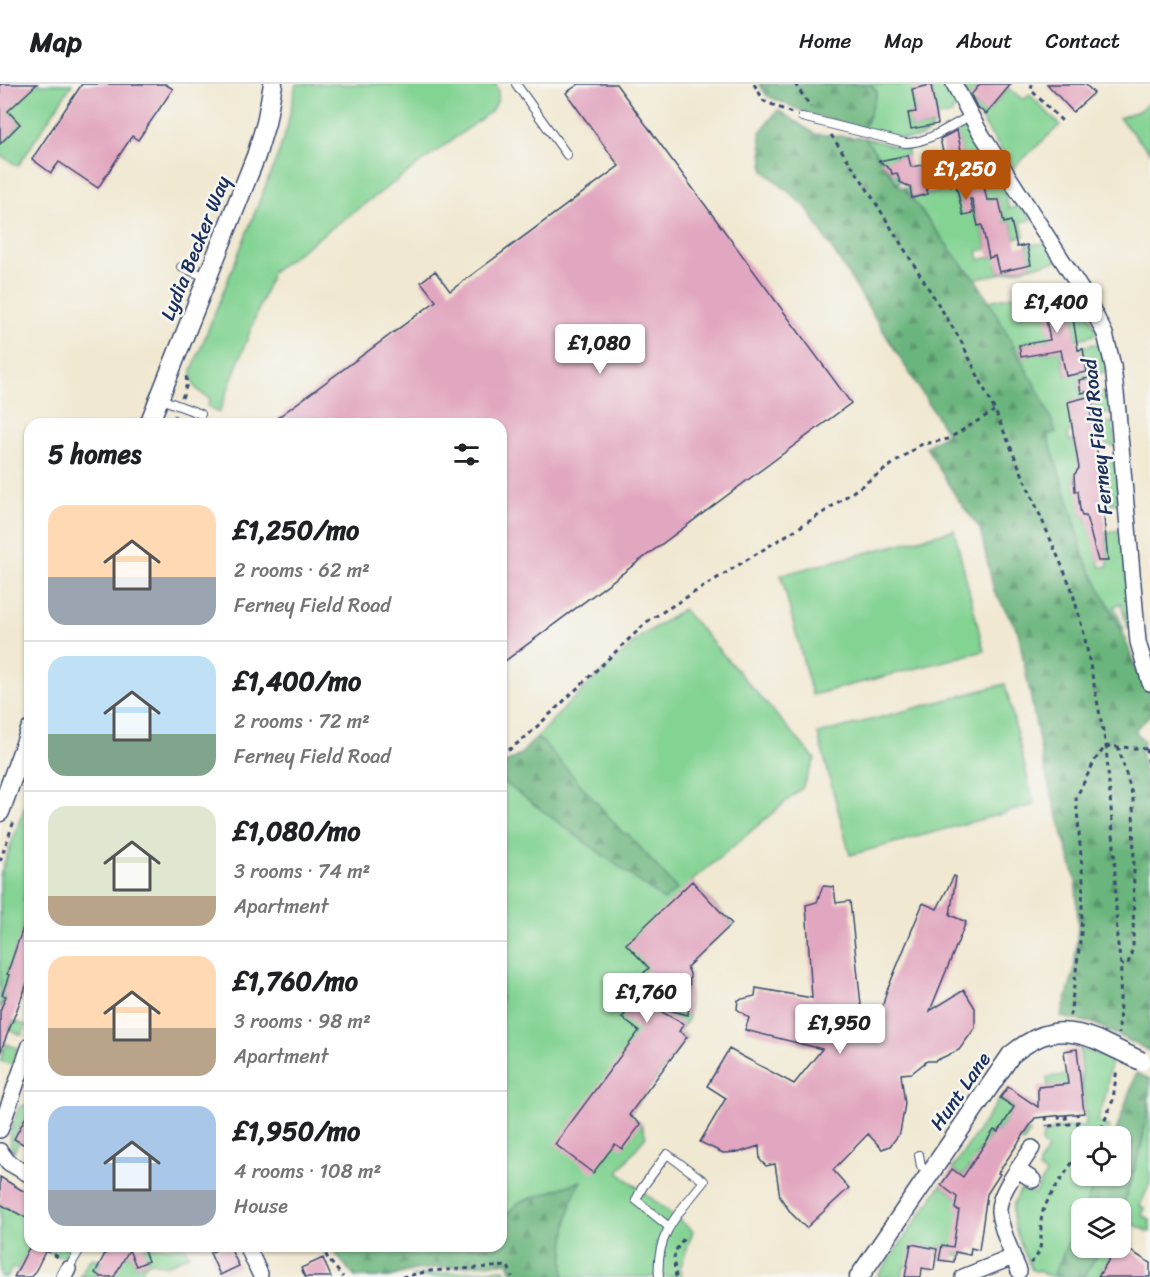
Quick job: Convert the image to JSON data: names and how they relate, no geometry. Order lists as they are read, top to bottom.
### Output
{
  "streets": {
    "street": ["Lydia Becker Way", "Ferney Field Road", "Hunt Lane"]
  },
  "page": {
    "header": "Map",
    "nav": [
      "Home",
      "Map",
      "About",
      "Contact"
    ],
    "price": [
      "£1,250",
      "£1,400",
      "£1,080",
      "£1,760",
      "£1,950"
    ],
    "heading": "5 homes",
    "list": [
      {
        "name": "£1,250/mo",
        "note": "2 rooms · 62 m² · Ferney Field Road"
      },
      {
        "name": "£1,400/mo",
        "note": "2 rooms · 72 m² · Ferney Field Road"
      },
      {
        "name": "£1,080/mo",
        "note": "3 rooms · 74 m² · Apartment"
      },
      {
        "name": "£1,760/mo",
        "note": "3 rooms · 98 m² · Apartment"
      },
      {
        "name": "£1,950/mo",
        "note": "4 rooms · 108 m² · House"
      }
    ]
  }
}
